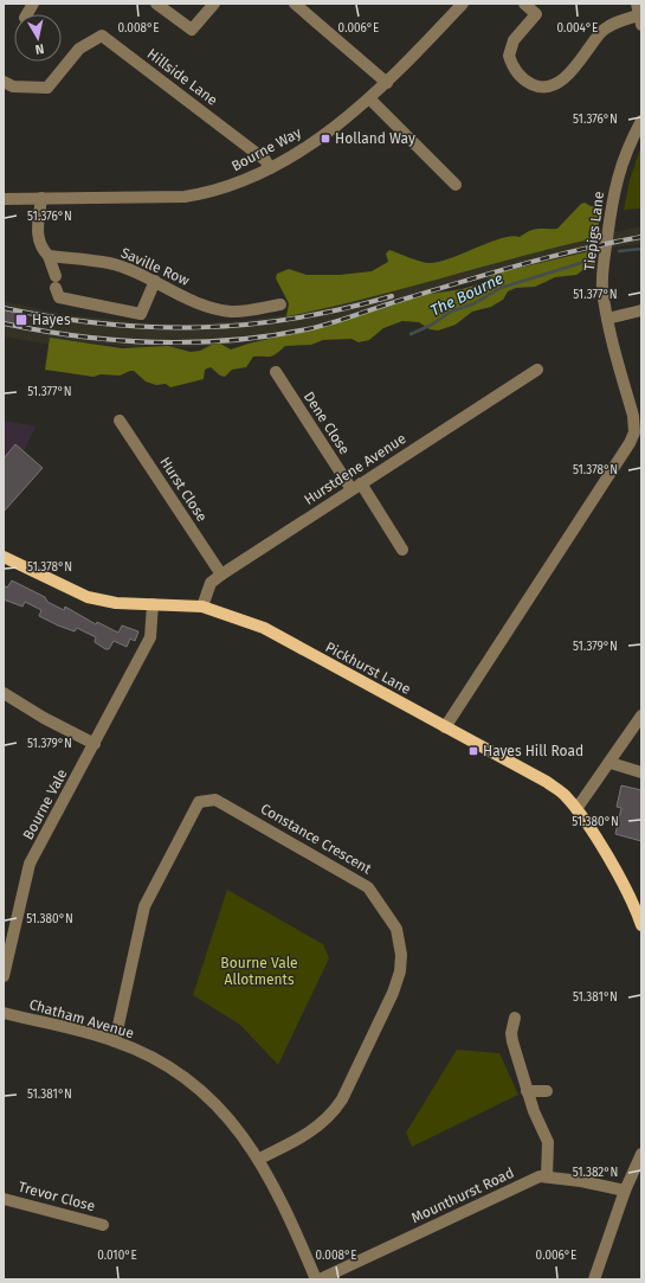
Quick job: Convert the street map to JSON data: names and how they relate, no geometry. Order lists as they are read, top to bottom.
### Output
{
  "streets": {
    "main road": ["Pickhurst Lane"],
    "street": [
      "Hillside Lane",
      "Bourne Way",
      "Tiepigs Lane",
      "Saville Row",
      "Dene Close",
      "Hurstdene Avenue",
      "Hurst Close",
      "Bourne Vale",
      "Constance Crescent",
      "Chatham Avenue",
      "Mounthurst Road",
      "Trevor Close"
    ]
  },
  "crossings": [
    ["Hillside Lane", "Bourne Way"],
    ["Dene Close", "Hurstdene Avenue"],
    ["Hurstdene Avenue", "Hurst Close"],
    ["Hurstdene Avenue", "Pickhurst Lane"],
    ["Pickhurst Lane", "Bourne Vale"],
    ["Constance Crescent", "Chatham Avenue"]
  ],
  "water": ["The Bourne"],
  "parks": ["Bourne Vale Allotments"],
  "places": {
    "transit": ["Holland Way", "Hayes", "Hayes Hill Road"]
  },
  "north": "bottom",
  "coordinates": [
    "0.008°E",
    "0.006°E",
    "0.004°E",
    "51.376°N",
    "51.377°N",
    "51.378°N",
    "51.379°N",
    "51.380°N",
    "51.381°N",
    "51.382°N",
    "0.010°E"
  ]
}
